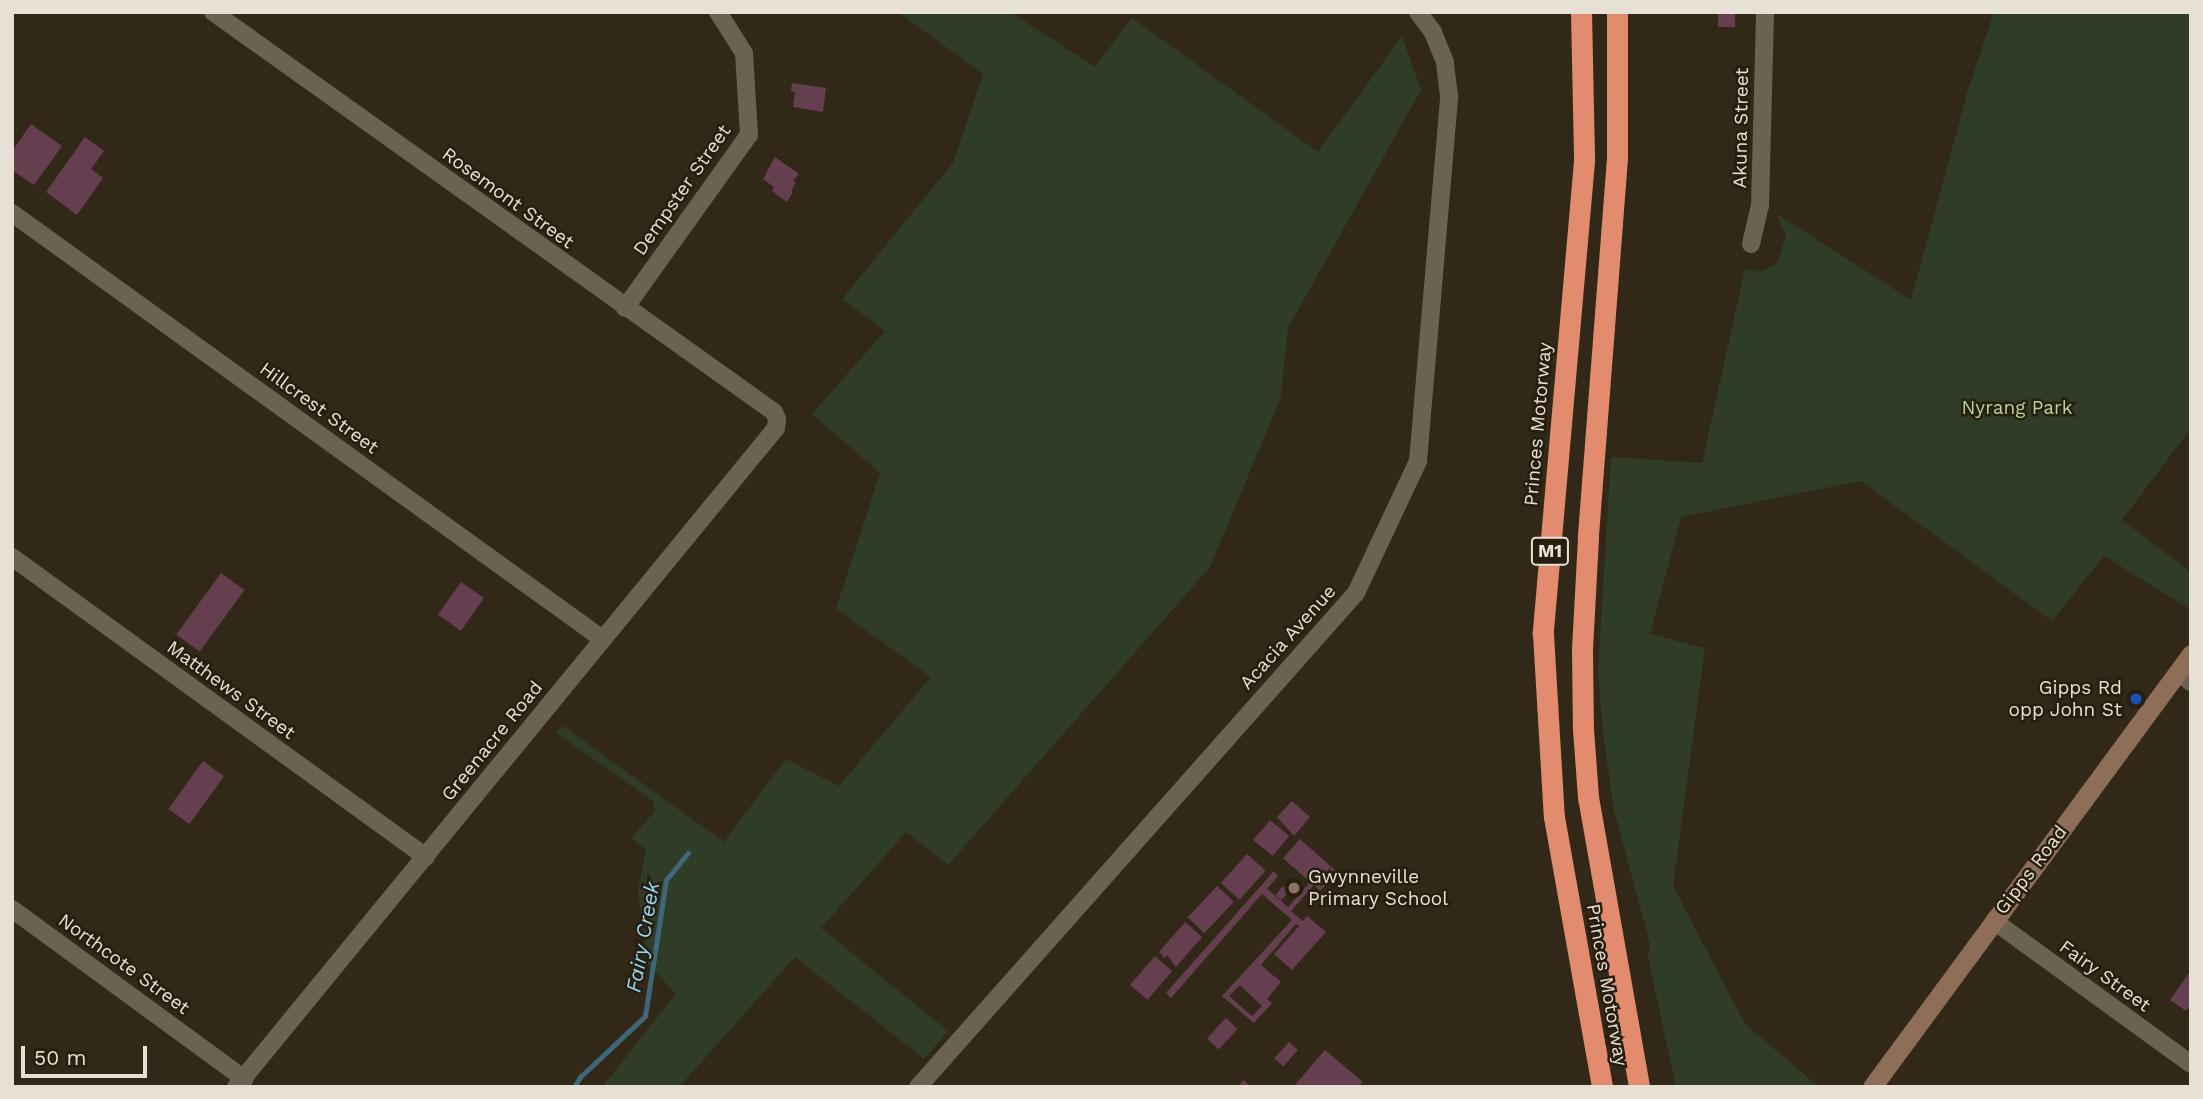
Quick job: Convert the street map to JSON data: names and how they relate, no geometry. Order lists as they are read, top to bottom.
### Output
{
  "streets": {
    "highway": ["Princes Motorway", "M1"],
    "main road": ["Gipps Road"],
    "street": [
      "Akuna Street",
      "Dempster Street",
      "Rosemont Street",
      "Hillcrest Street",
      "Acacia Avenue",
      "Matthews Street",
      "Greenacre Road",
      "Northcote Street",
      "Fairy Street"
    ]
  },
  "crossings": [
    ["Dempster Street", "Rosemont Street"],
    ["Rosemont Street", "Greenacre Road"],
    ["Hillcrest Street", "Greenacre Road"],
    ["Matthews Street", "Greenacre Road"],
    ["Greenacre Road", "Northcote Street"],
    ["Gipps Road", "Fairy Street"]
  ],
  "water": ["Fairy Creek"],
  "parks": ["Nyrang Park"],
  "places": ["Gipps Rd opp John St", "Gwynneville Primary School"],
  "scale_bar": "50 m"
}
